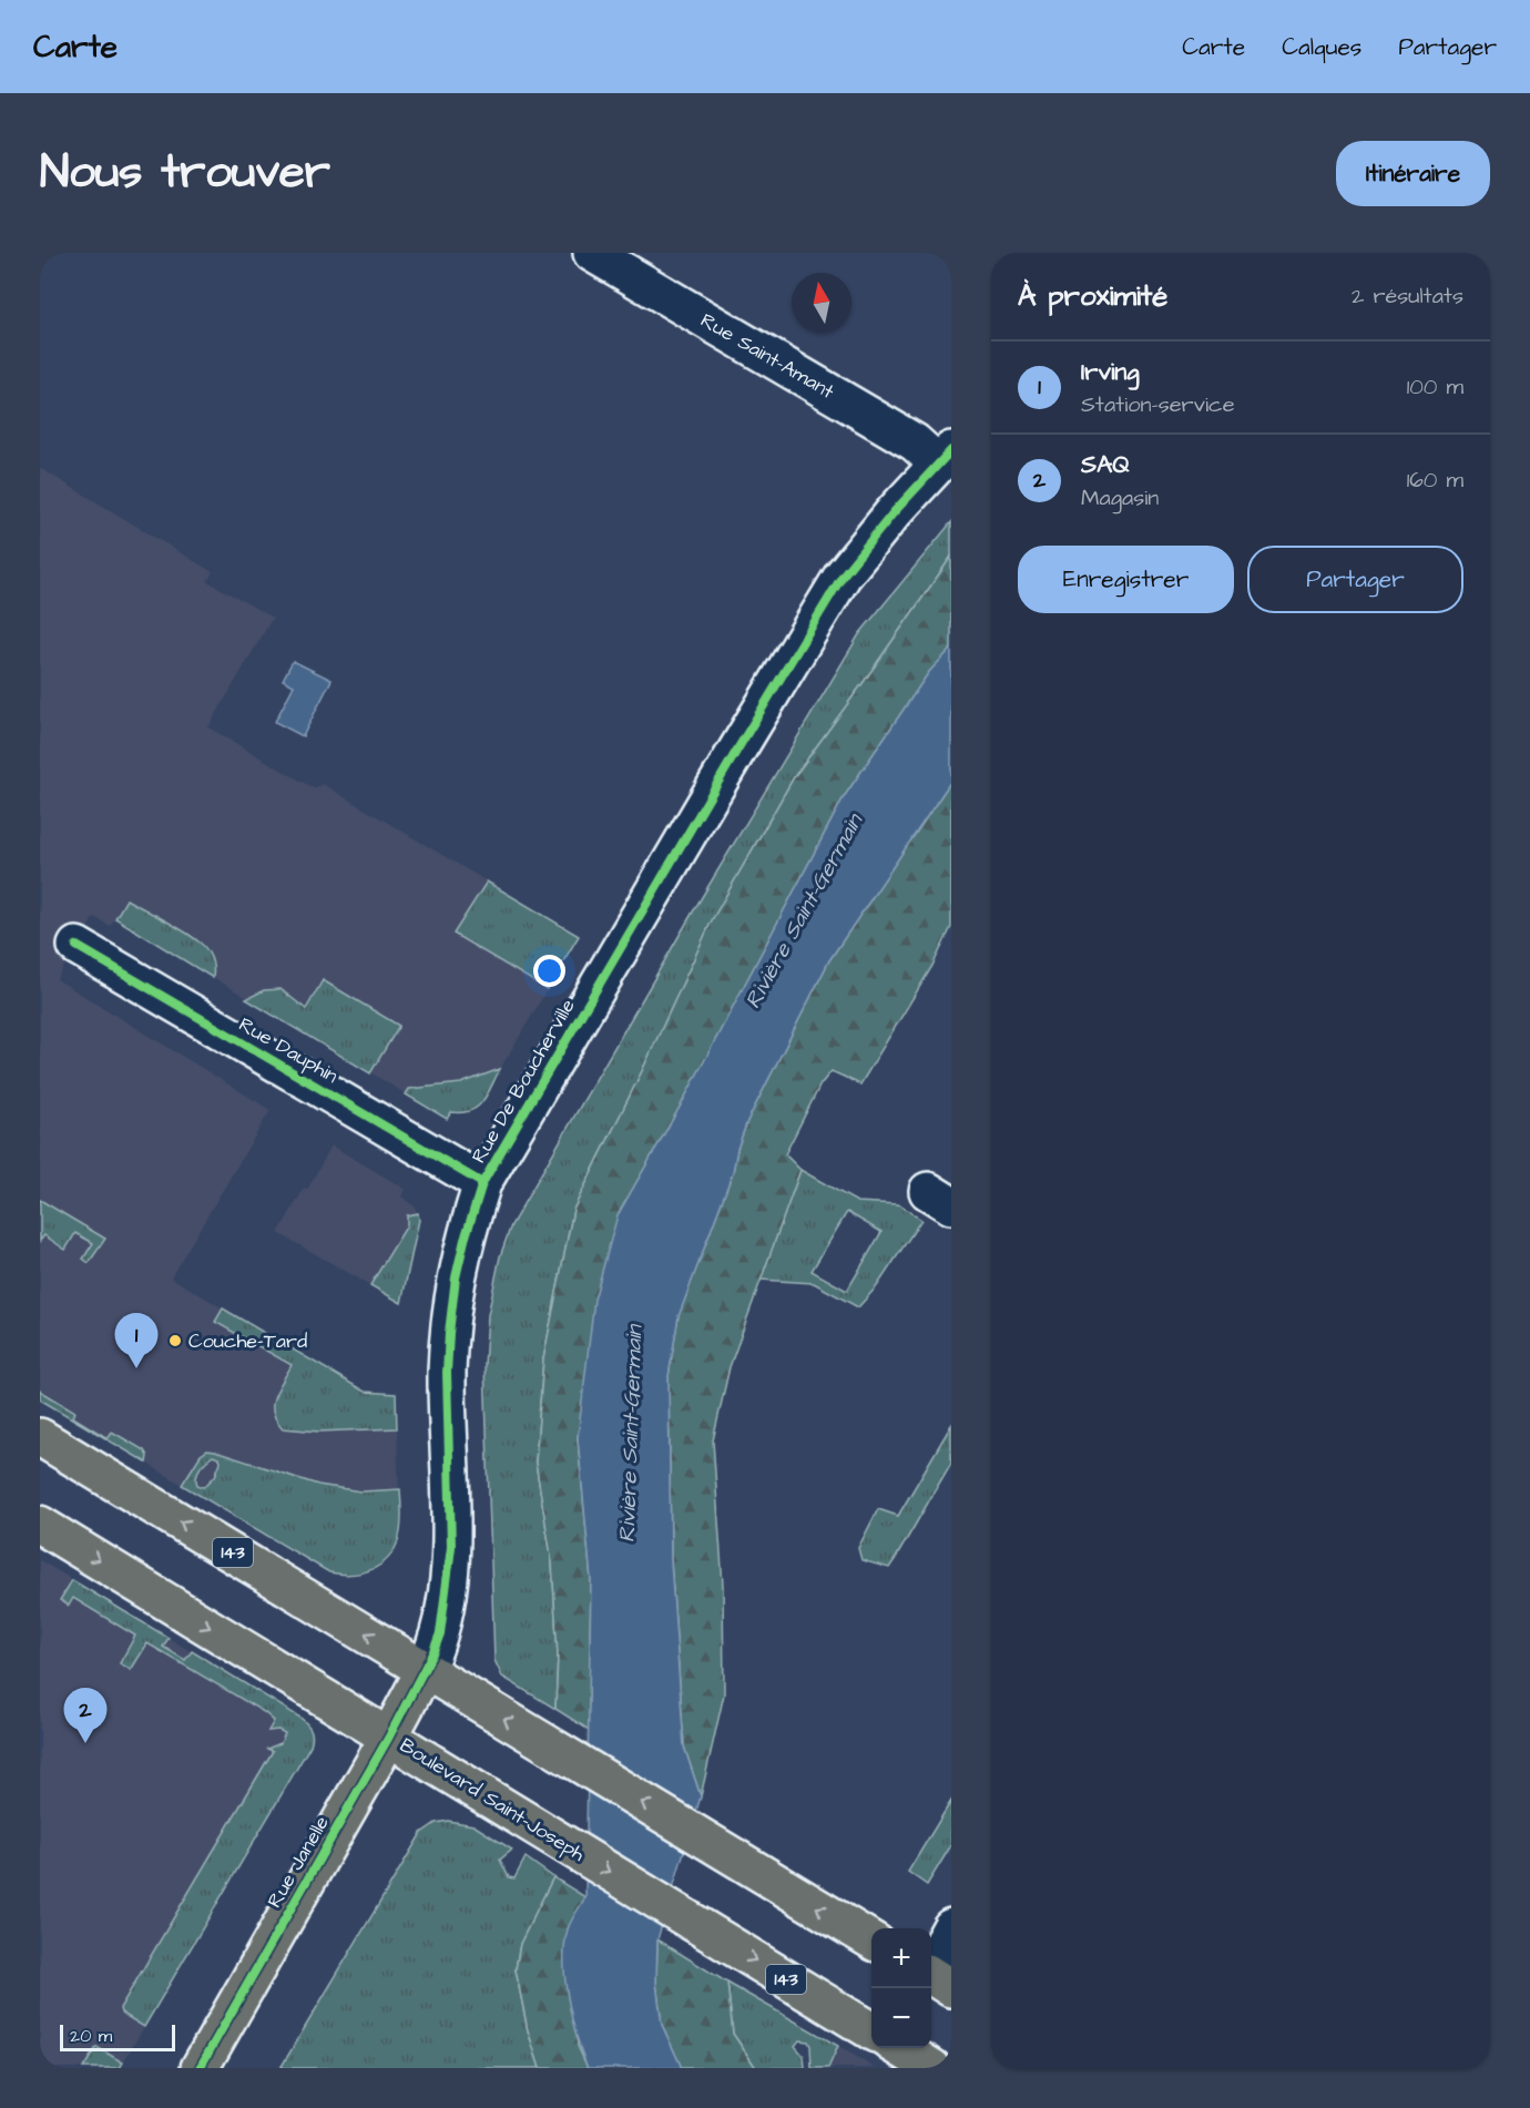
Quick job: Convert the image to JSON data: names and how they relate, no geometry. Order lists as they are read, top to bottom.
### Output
{
  "streets": {
    "main road": ["143", "Boulevard Saint-Joseph", "Rue Janelle"],
    "street": ["Rue Saint-Amant", "Rue Dauphin", "Rue De Boucherville"]
  },
  "crossings": [
    ["Rue Saint-Amant", "Rue De Boucherville"],
    ["Rue Dauphin", "Rue De Boucherville"],
    ["Rue De Boucherville", "143"],
    ["Rue De Boucherville", "Rue Janelle"],
    ["143", "Rue Janelle"],
    ["Boulevard Saint-Joseph", "Rue Janelle"]
  ],
  "water": ["Rivière Saint-Germain"],
  "places": ["Couche-Tard"],
  "scale_bar": "20 m",
  "north": "top",
  "page": {
    "header": "Carte",
    "nav": ["Carte", "Calques", "Partager"],
    "title": "Nous trouver",
    "buttons": [
      "Itinéraire",
      ["Enregistrer", "Partager"]
    ],
    "heading": ["À proximité", "2 résultats"],
    "list": [
      {
        "mark": "1",
        "name": "Irving",
        "note": "Station-service",
        "value": "100 m"
      },
      {
        "mark": "2",
        "name": "SAQ",
        "note": "Magasin",
        "value": "160 m"
      }
    ],
    "pins": ["1", "2"],
    "map_buttons": ["+", "−"],
    "scale": "20 m"
  }
}
